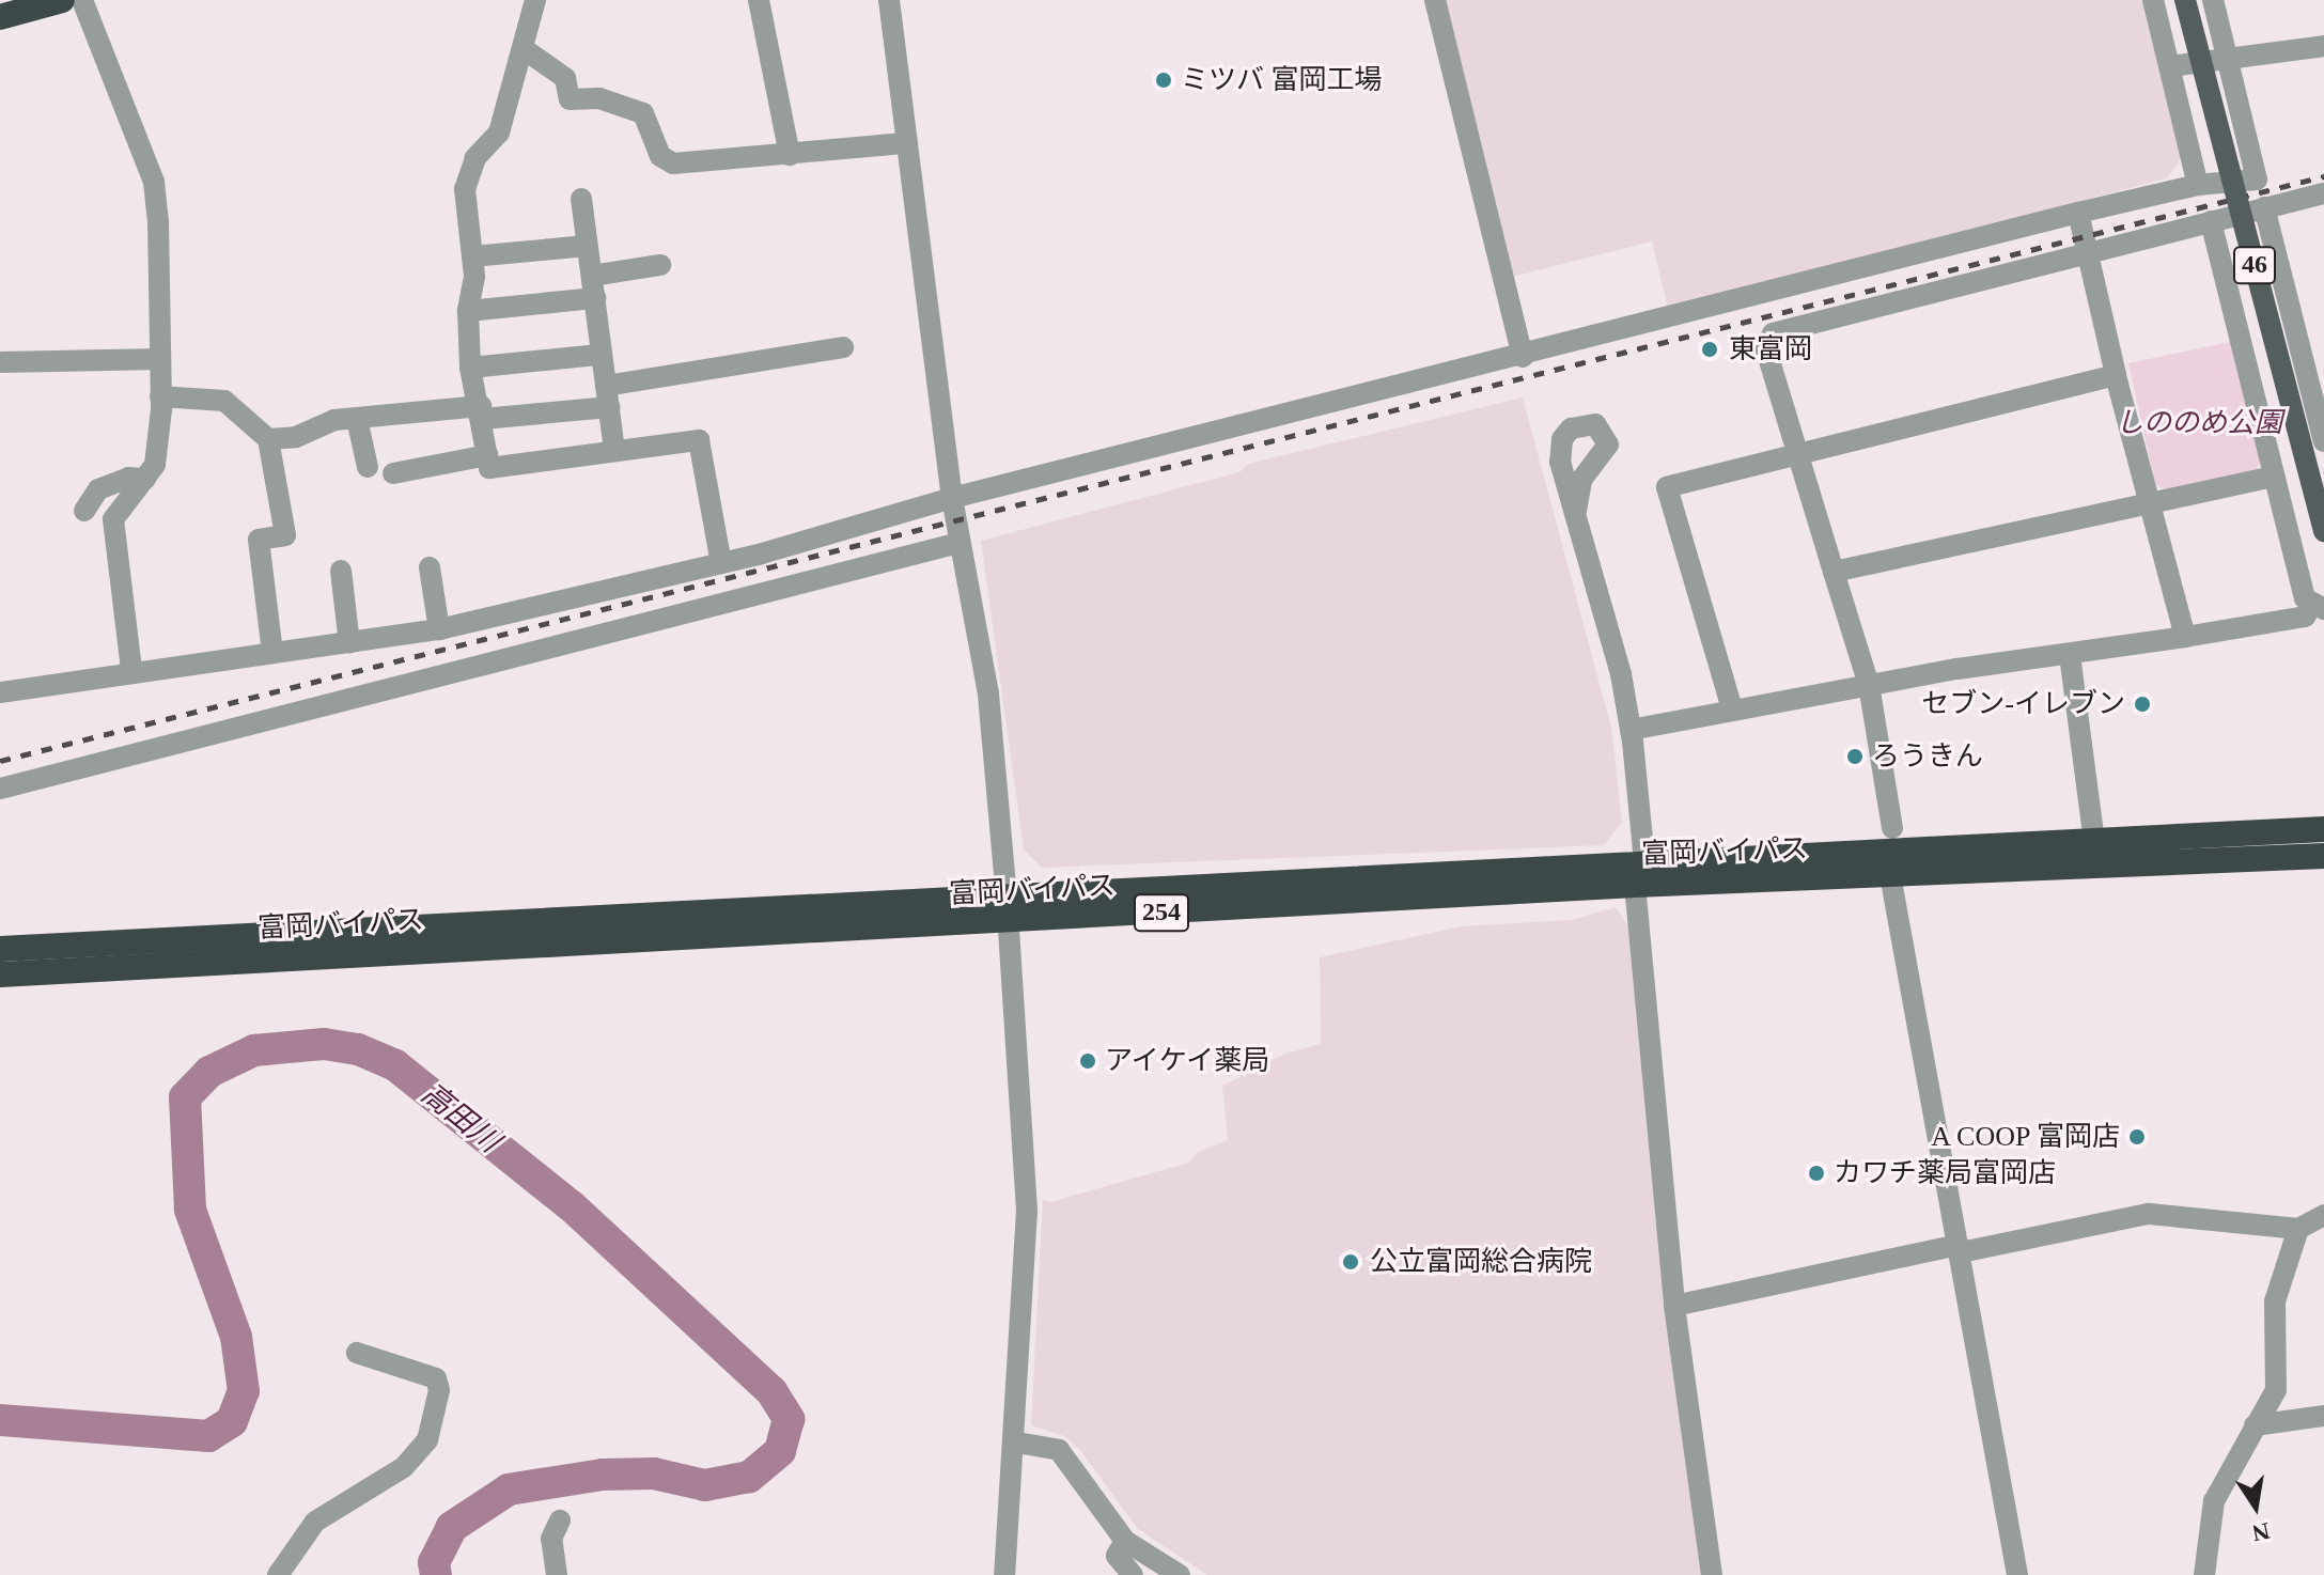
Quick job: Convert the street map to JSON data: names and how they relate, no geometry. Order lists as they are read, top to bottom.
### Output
{
  "streets": {
    "highway": ["富岡バイパス", "254"],
    "main road": ["46"]
  },
  "water": ["高田川"],
  "parks": ["しののめ公園"],
  "places": [
    "ミツバ 富岡工場",
    "東富岡",
    "セブン-イレブン",
    "ろうきん",
    "アイケイ薬局",
    "A COOP 富岡店",
    "カワチ薬局富岡店",
    "公立富岡総合病院"
  ],
  "north": "bottom"
}
